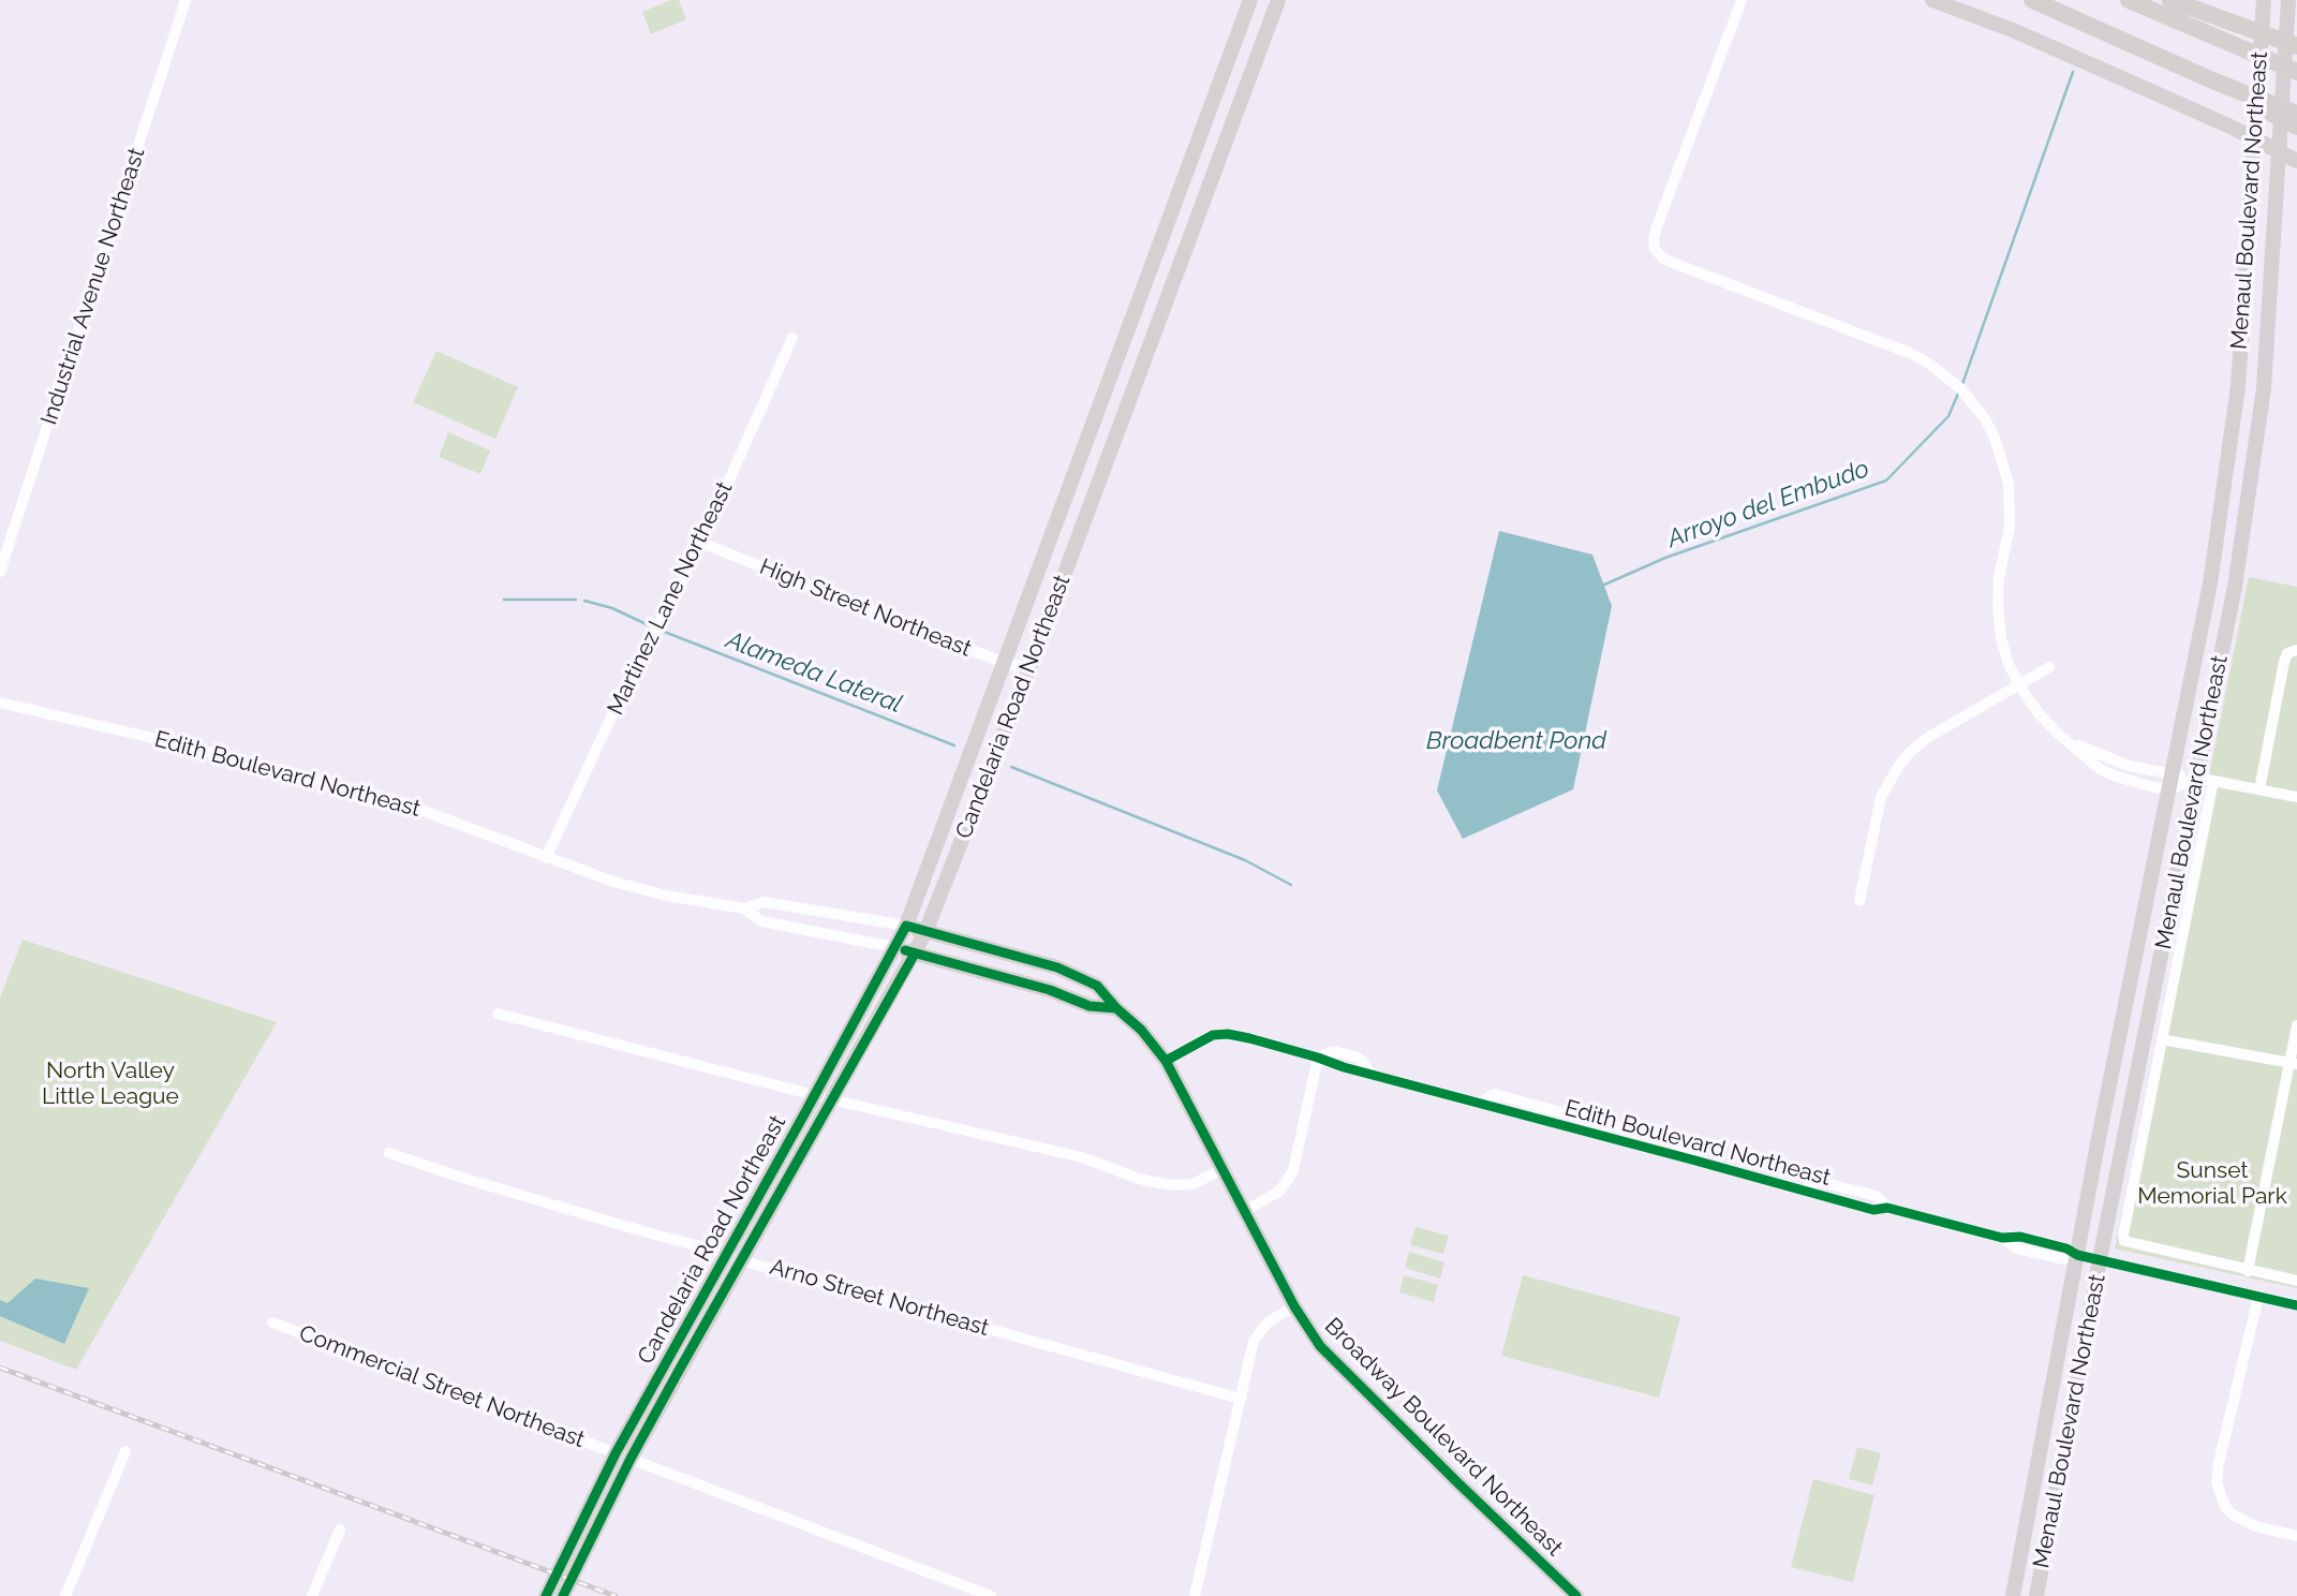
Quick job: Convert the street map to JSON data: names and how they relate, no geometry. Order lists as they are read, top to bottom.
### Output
{
  "streets": {
    "main road": [
      "Menaul Boulevard Northeast",
      "Candelaria Road Northeast",
      "Edith Boulevard Northeast",
      "Broadway Boulevard Northeast"
    ],
    "street": [
      "Industrial Avenue Northeast",
      "Martinez Lane Northeast",
      "High Street Northeast",
      "Arno Street Northeast",
      "Commercial Street Northeast"
    ]
  },
  "crossings": [
    ["Menaul Boulevard Northeast", "Edith Boulevard Northeast"],
    ["Martinez Lane Northeast", "High Street Northeast"],
    ["Martinez Lane Northeast", "Edith Boulevard Northeast"],
    ["High Street Northeast", "Candelaria Road Northeast"],
    ["Candelaria Road Northeast", "Edith Boulevard Northeast"],
    ["Candelaria Road Northeast", "Arno Street Northeast"],
    ["Candelaria Road Northeast", "Commercial Street Northeast"],
    ["Edith Boulevard Northeast", "Broadway Boulevard Northeast"]
  ],
  "water": ["Arroyo del Embudo", "Alameda Lateral", "Broadbent Pond"],
  "parks": ["North Valley Little League", "Sunset Memorial Park"]
}
